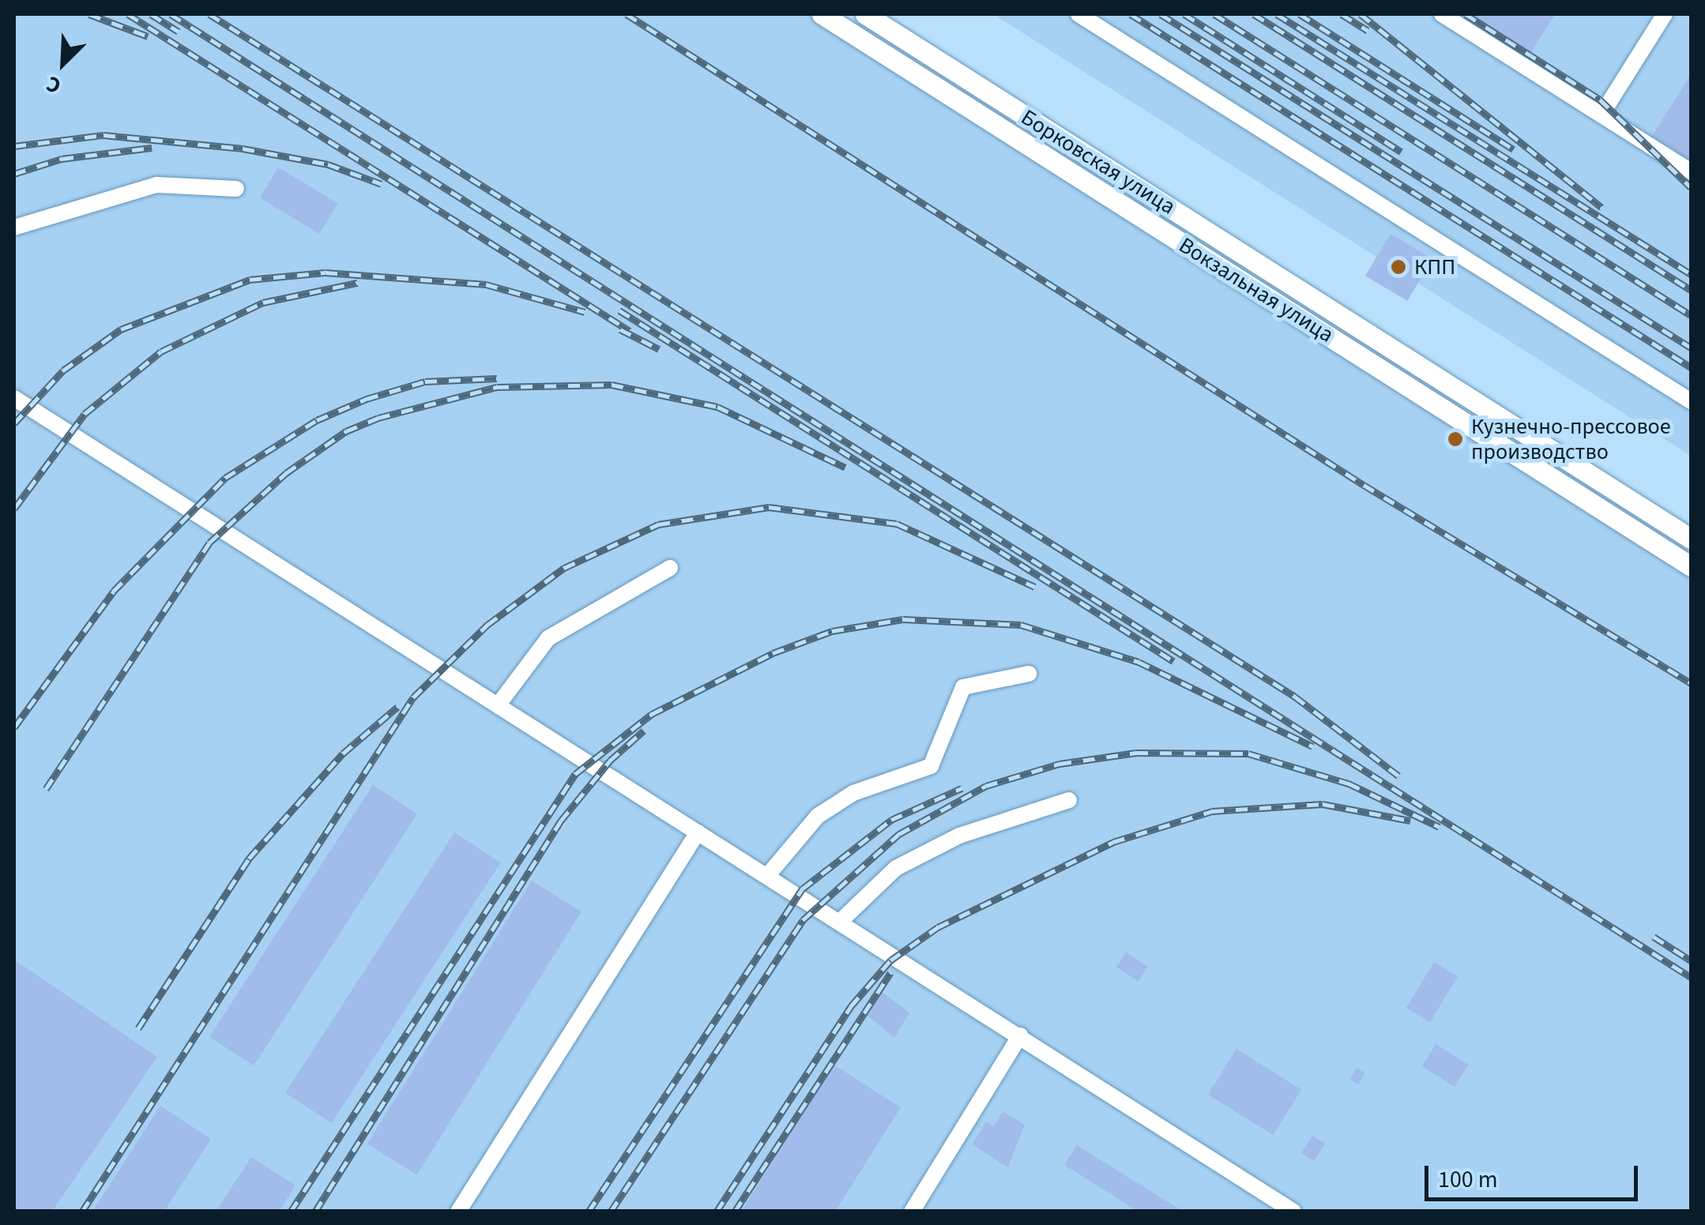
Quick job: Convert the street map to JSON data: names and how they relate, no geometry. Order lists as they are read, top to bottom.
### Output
{
  "streets": {
    "main road": ["Борковская улица", "Вокзальная улица"]
  },
  "places": ["КПП", "Кузнечно-прессовое производство"],
  "scale_bar": "100 m",
  "north": "bottom left"
}
